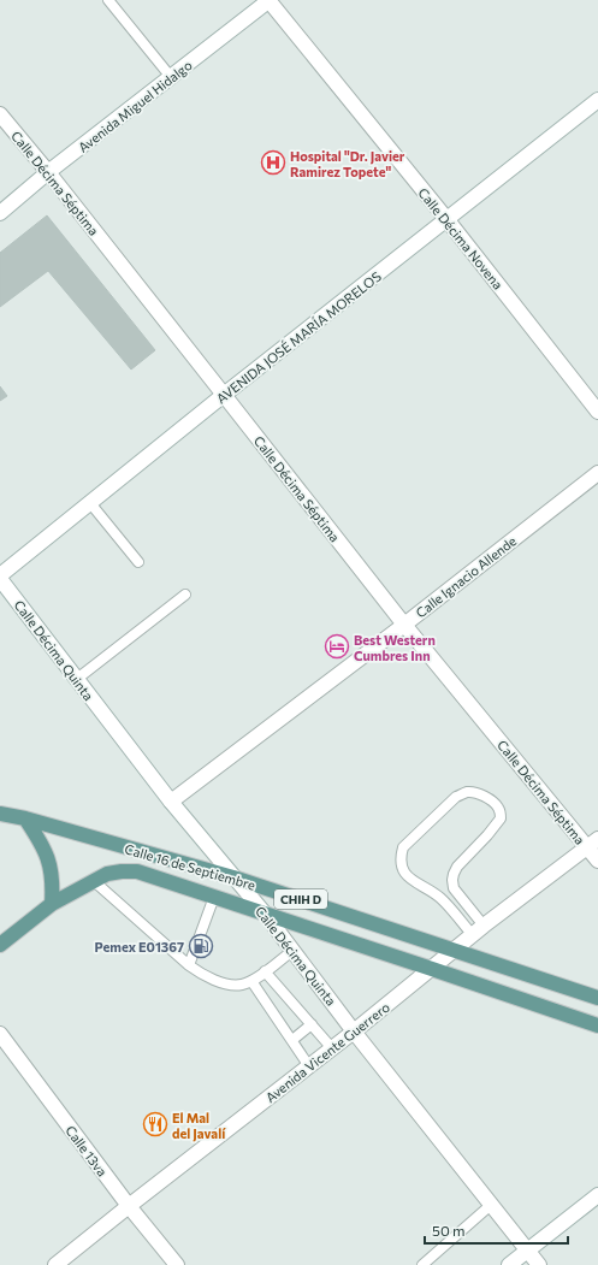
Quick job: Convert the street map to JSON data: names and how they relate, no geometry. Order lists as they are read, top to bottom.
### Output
{
  "streets": {
    "main road": ["Calle 16 de Septiembre", "CHIH D"],
    "street": [
      "Avenida Miguel Hidalgo",
      "Calle Décima Séptima",
      "Calle Décima Novena",
      "AVENIDA JOSÉ MARÍA MORELOS",
      "Calle Ignacio Allende",
      "Calle Décima Quinta",
      "Avenida Vicente Guerrero",
      "Calle 13va"
    ]
  },
  "crossings": [
    ["Avenida Miguel Hidalgo", "Calle Décima Séptima"],
    ["Avenida Miguel Hidalgo", "Calle Décima Novena"],
    ["Calle Décima Séptima", "AVENIDA JOSÉ MARÍA MORELOS"],
    ["Calle Décima Séptima", "Calle Ignacio Allende"],
    ["Calle Décima Séptima", "Avenida Vicente Guerrero"],
    ["Calle Décima Novena", "AVENIDA JOSÉ MARÍA MORELOS"],
    ["AVENIDA JOSÉ MARÍA MORELOS", "Calle Décima Quinta"],
    ["Calle Ignacio Allende", "Calle Décima Quinta"],
    ["Calle Décima Quinta", "Calle 16 de Septiembre"],
    ["Calle Décima Quinta", "Avenida Vicente Guerrero"],
    ["Calle 16 de Septiembre", "Avenida Vicente Guerrero"],
    ["Avenida Vicente Guerrero", "Calle 13va"]
  ],
  "places": {
    "hospital": ["Hospital \"Dr. Javier Ramirez Topete\""],
    "hotel": ["Best Western Cumbres Inn"],
    "fuel station": ["Pemex E01367"],
    "restaurant": ["El Mal del Javalí"]
  },
  "scale_bar": "50 m"
}
